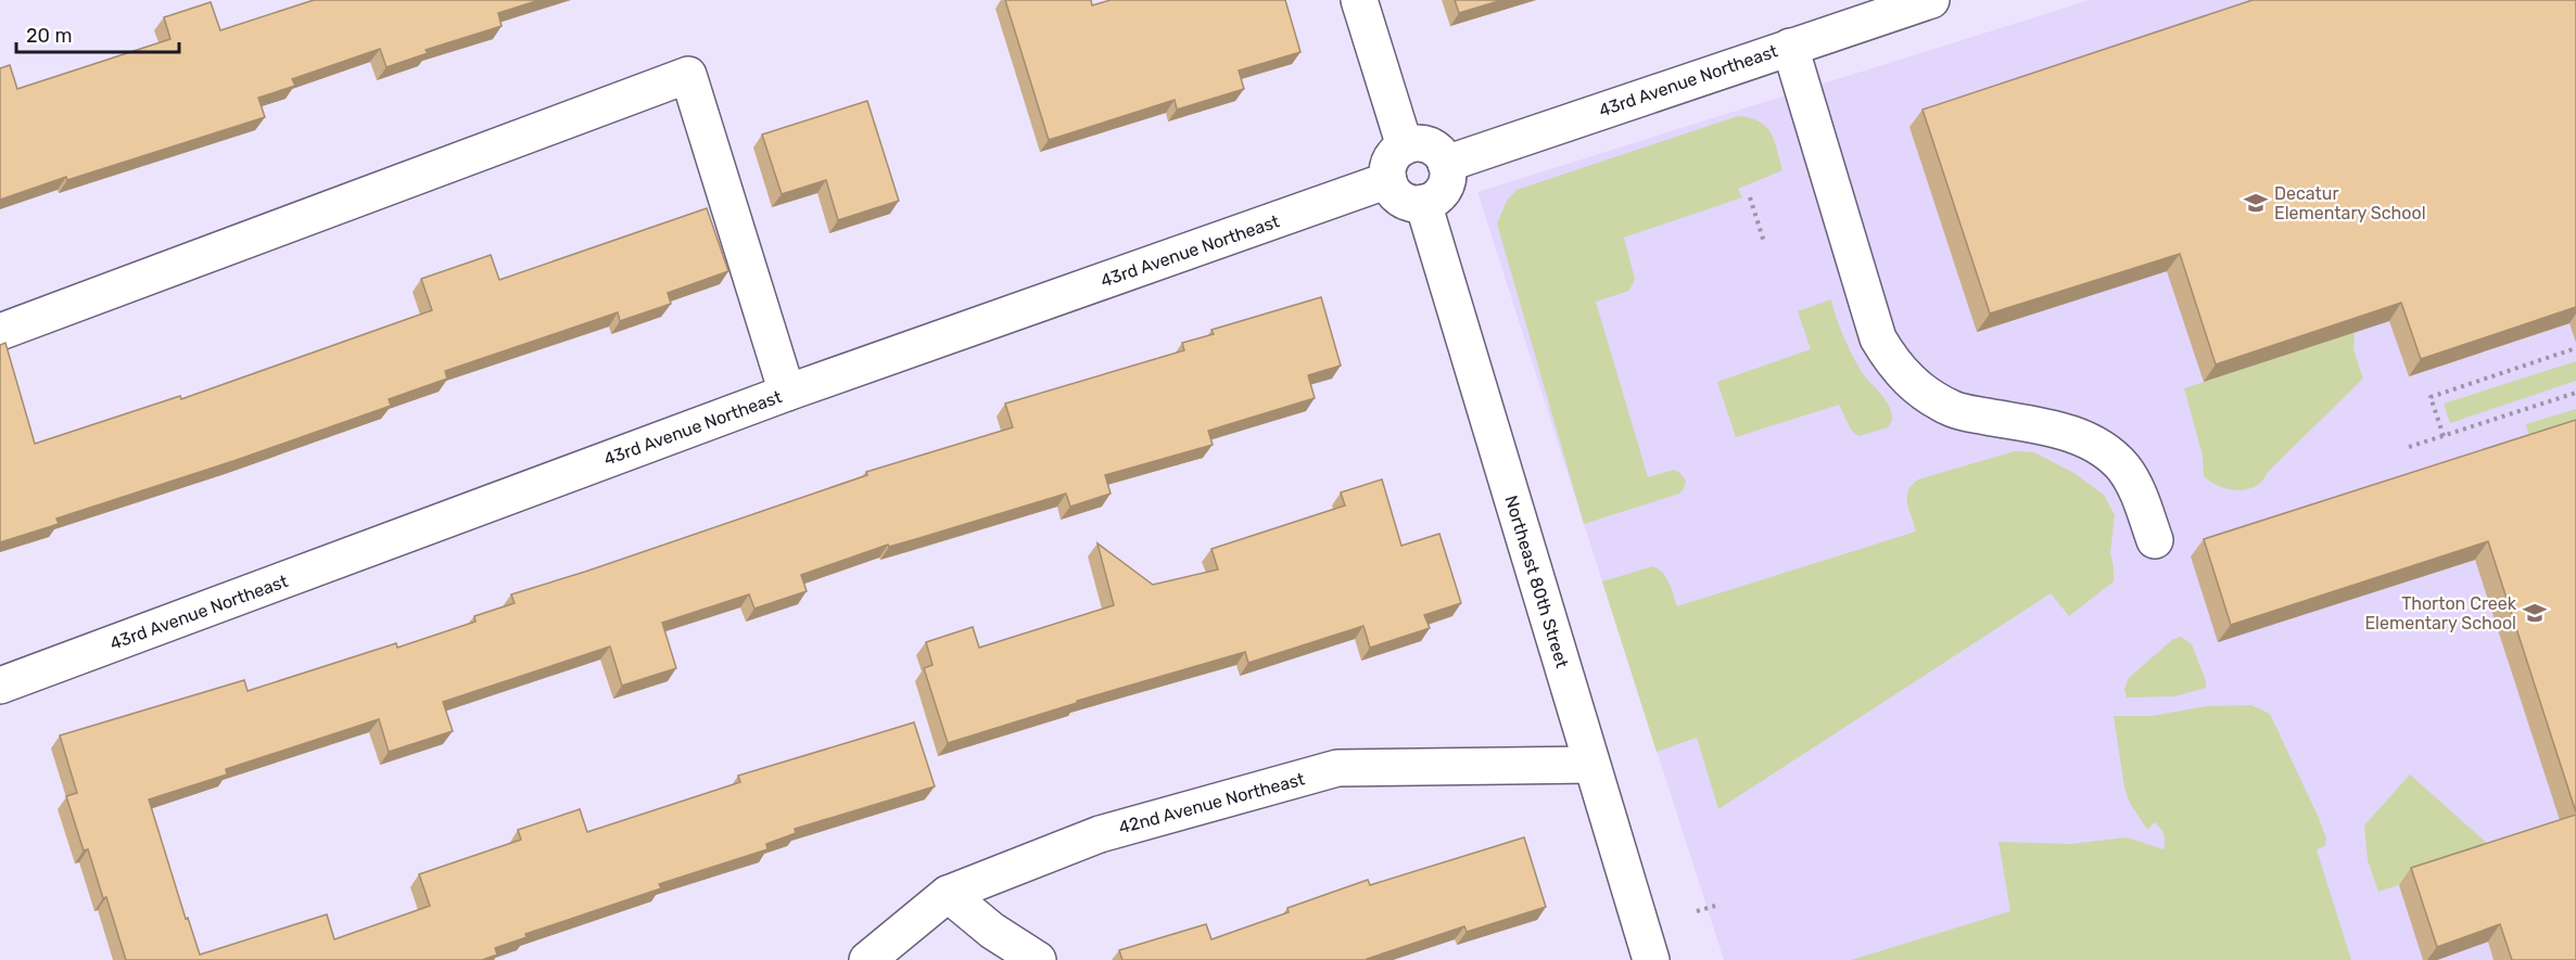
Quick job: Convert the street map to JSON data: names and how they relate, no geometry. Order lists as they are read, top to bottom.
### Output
{
  "streets": {
    "street": ["43rd Avenue Northeast", "Northeast 80th Street", "42nd Avenue Northeast"]
  },
  "crossings": [
    ["43rd Avenue Northeast", "Northeast 80th Street"],
    ["Northeast 80th Street", "42nd Avenue Northeast"]
  ],
  "places": {
    "school or university": ["Decatur Elementary School", "Thorton Creek Elementary School"]
  },
  "scale_bar": "20 m"
}
